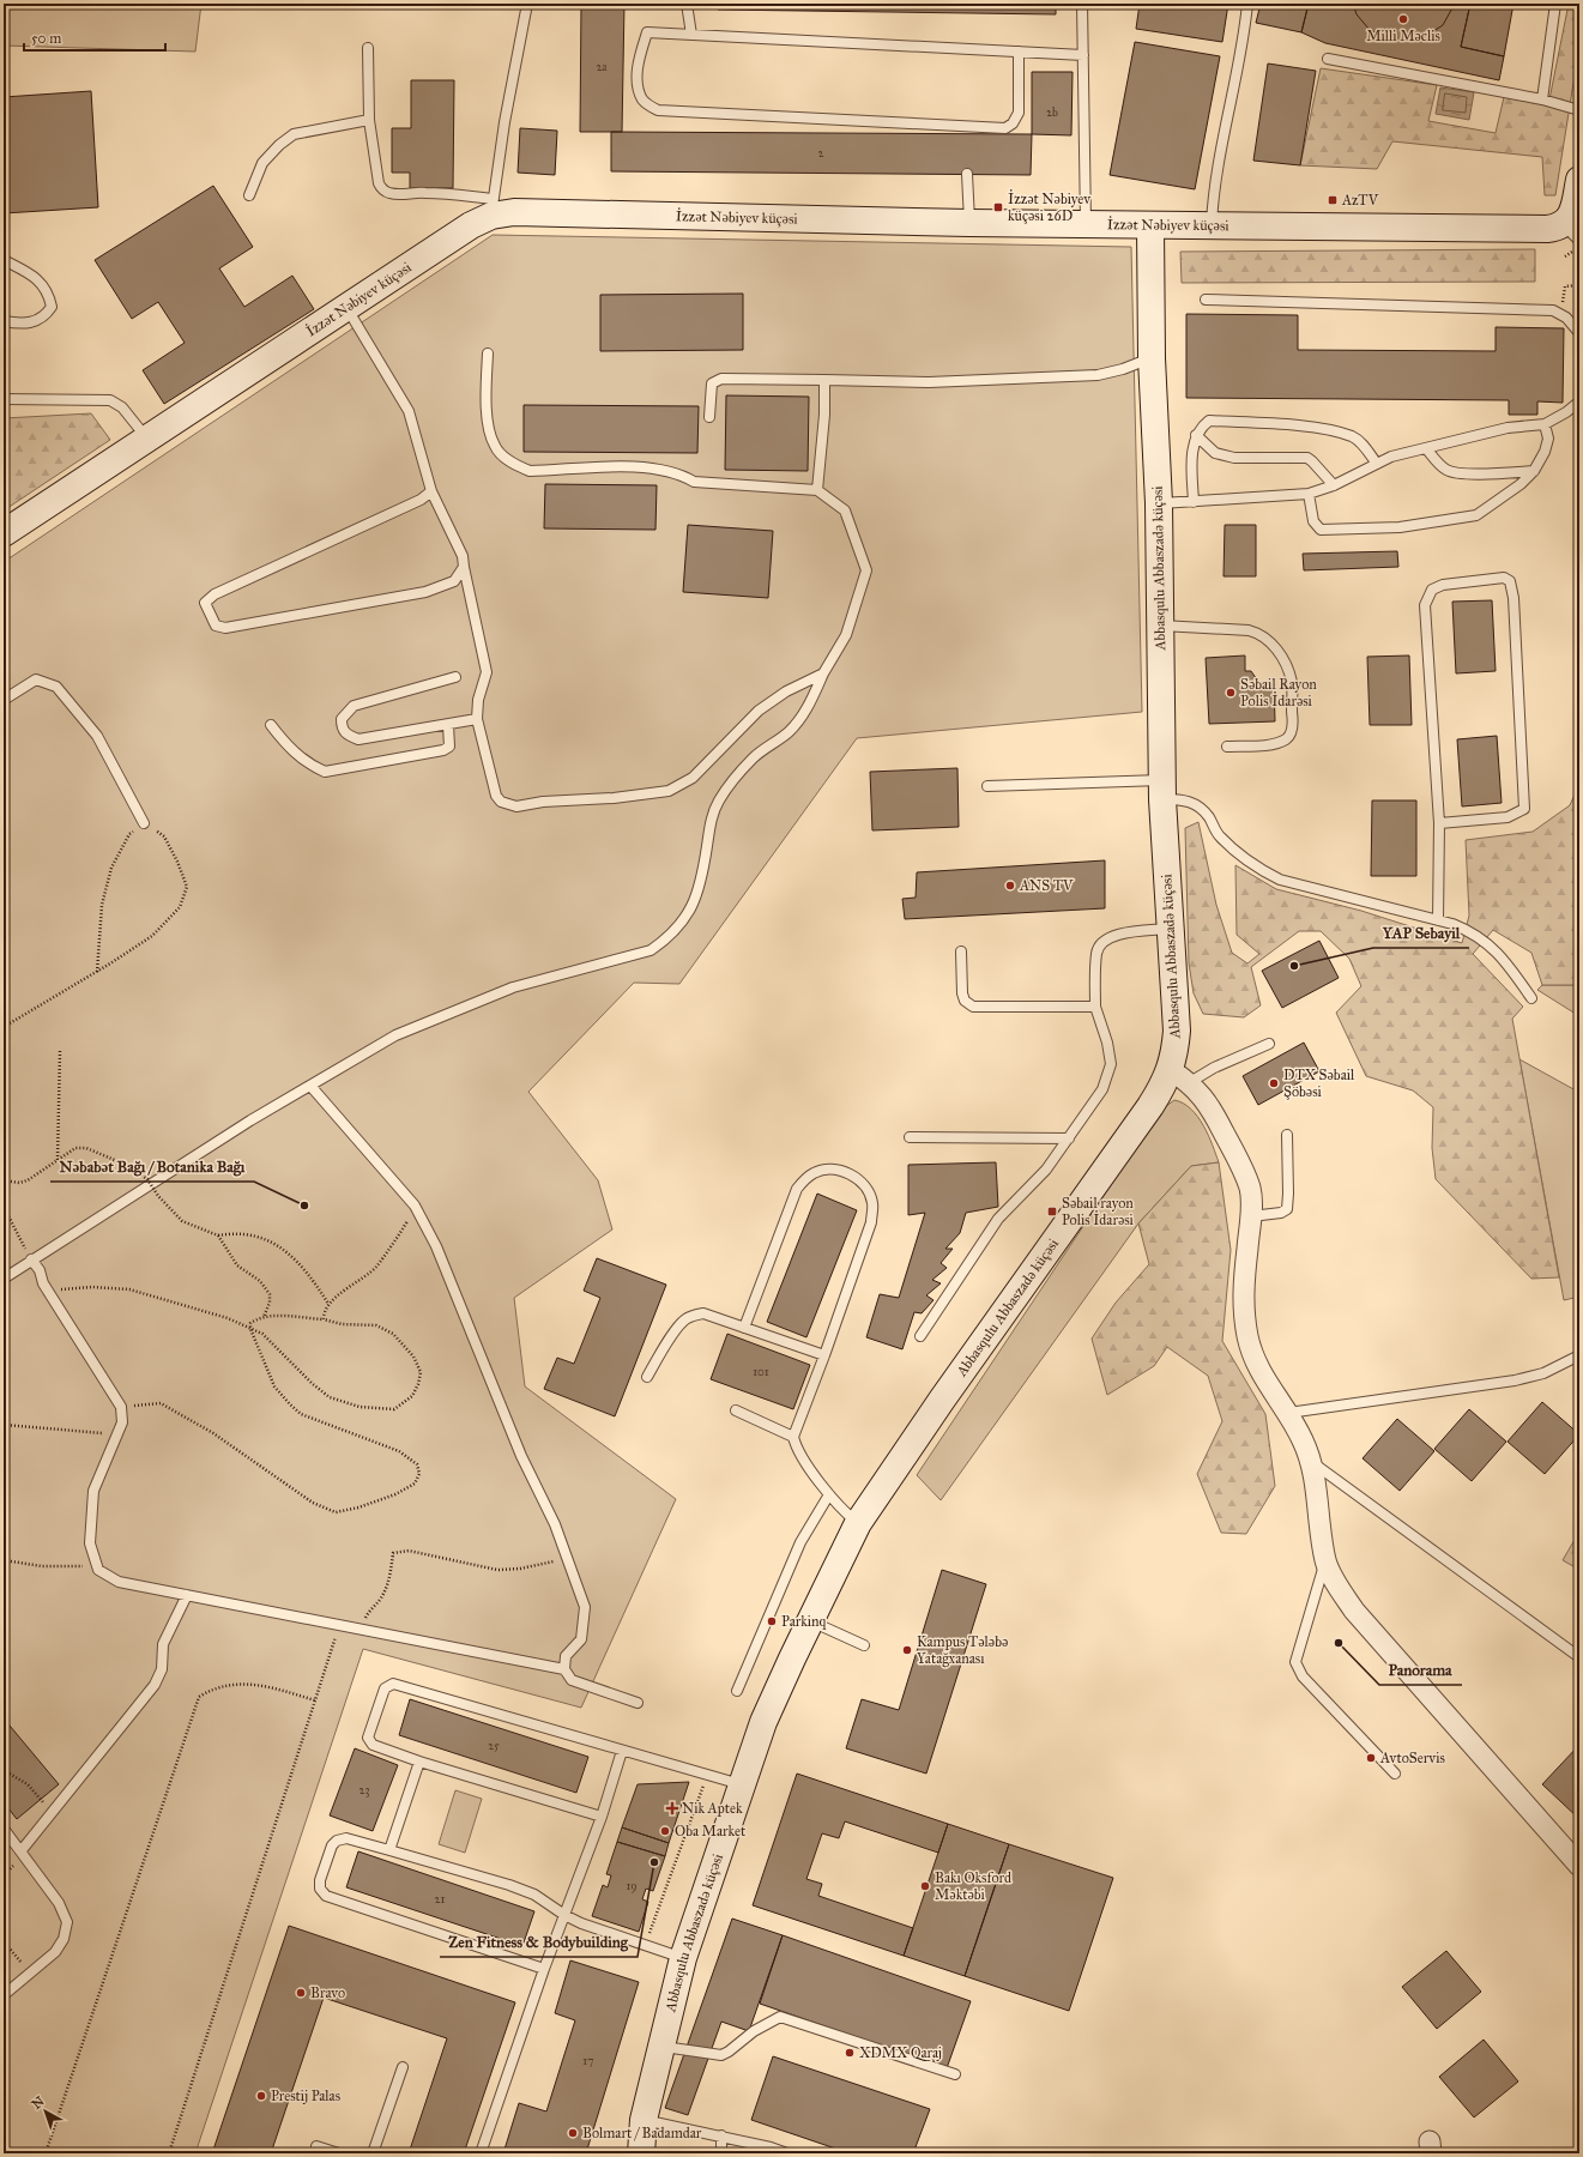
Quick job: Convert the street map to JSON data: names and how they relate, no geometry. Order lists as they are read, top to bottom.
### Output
{
  "streets": {
    "street": ["İzzət Nəbiyev küçəsi", "Abbasqulu Abbaszadə küçəsi"]
  },
  "crossings": [
    ["İzzət Nəbiyev küçəsi", "Abbasqulu Abbaszadə küçəsi"]
  ],
  "places": {
    "other": [
      "Milli Məclis",
      "Səbail Rayon Polis İdarəsi",
      "ANS TV",
      "YAP Sebayil",
      "DTX Səbail Şöbəsi",
      "Nəbabət Bağı / Botanika Bağı",
      "Parkinq",
      "Panorama",
      "Kampus Tələbə Yatağxanası",
      "AvtoServis",
      "Oba Market",
      "Zen Fitness & Bodybuilding",
      "Bakı Oksford Məktəbi",
      "Bravo",
      "XDMX Qaraj",
      "Prestij Palas",
      "Bolmart / Badamdar"
    ],
    "transit": ["AzTV", "İzzət Nəbiyev küçəsi 26D", "Səbail rayon Polis İdarəsi"],
    "health": ["Nik Aptek"]
  },
  "house_numbers": [
    "2a",
    "2b",
    "2",
    "101",
    "25",
    "23",
    "19",
    "21",
    "17"
  ],
  "scale_bar": "50 m",
  "north": "top left"
}
